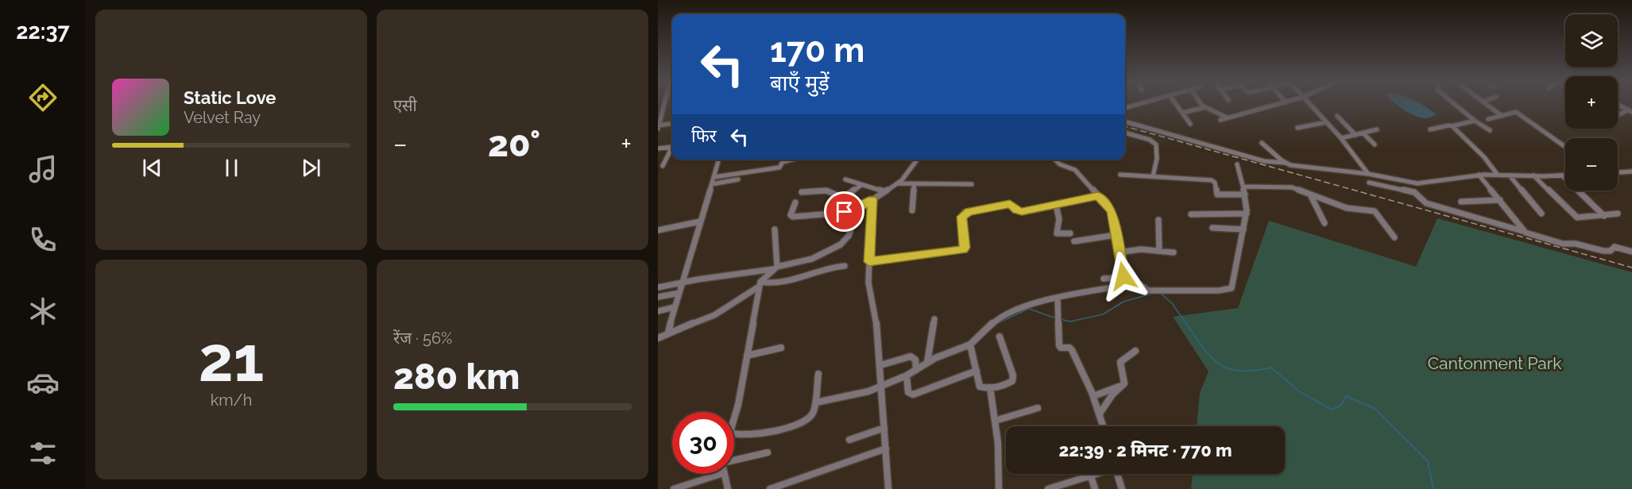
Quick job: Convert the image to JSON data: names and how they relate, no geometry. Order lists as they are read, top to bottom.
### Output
{
  "parks": ["Cantonment Park"],
  "page": {
    "tabs": "22:37",
    "tile": [
      "एसी",
      ["21", "km/h"],
      ["रेंज · 56%", "280 km"]
    ],
    "map_buttons": ["+", "−"],
    "turn": ["170 m", "बाएँ मुड़ें"],
    "song": ["Static Love", "Velvet Ray"],
    "then": "फिर",
    "heat": ["−", "20°", "+"],
    "limit": "30",
    "trip": "22:39 · 2 मिनट · 770 m"
  }
}
